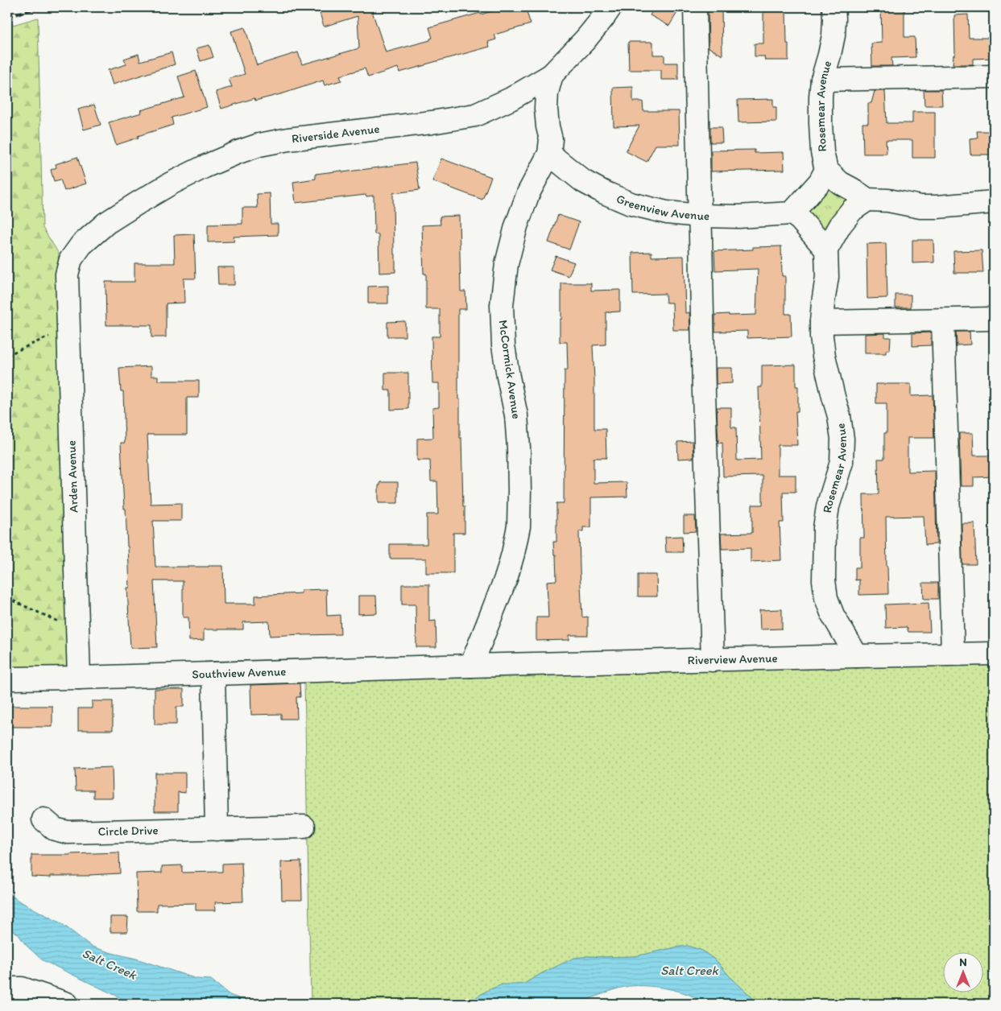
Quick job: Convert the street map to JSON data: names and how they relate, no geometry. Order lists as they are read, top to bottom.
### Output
{
  "streets": {
    "street": [
      "Rosemear Avenue",
      "Riverside Avenue",
      "Greenview Avenue",
      "McCormick Avenue",
      "Arden Avenue",
      "Riverview Avenue",
      "Southview Avenue",
      "Circle Drive"
    ]
  },
  "crossings": [
    ["Rosemear Avenue", "Riverview Avenue"],
    ["Riverside Avenue", "McCormick Avenue"],
    ["Riverside Avenue", "Arden Avenue"],
    ["Greenview Avenue", "McCormick Avenue"],
    ["McCormick Avenue", "Riverview Avenue"],
    ["McCormick Avenue", "Southview Avenue"],
    ["Arden Avenue", "Southview Avenue"],
    ["Riverview Avenue", "Southview Avenue"]
  ],
  "water": ["Salt Creek"],
  "north": "top"
}
